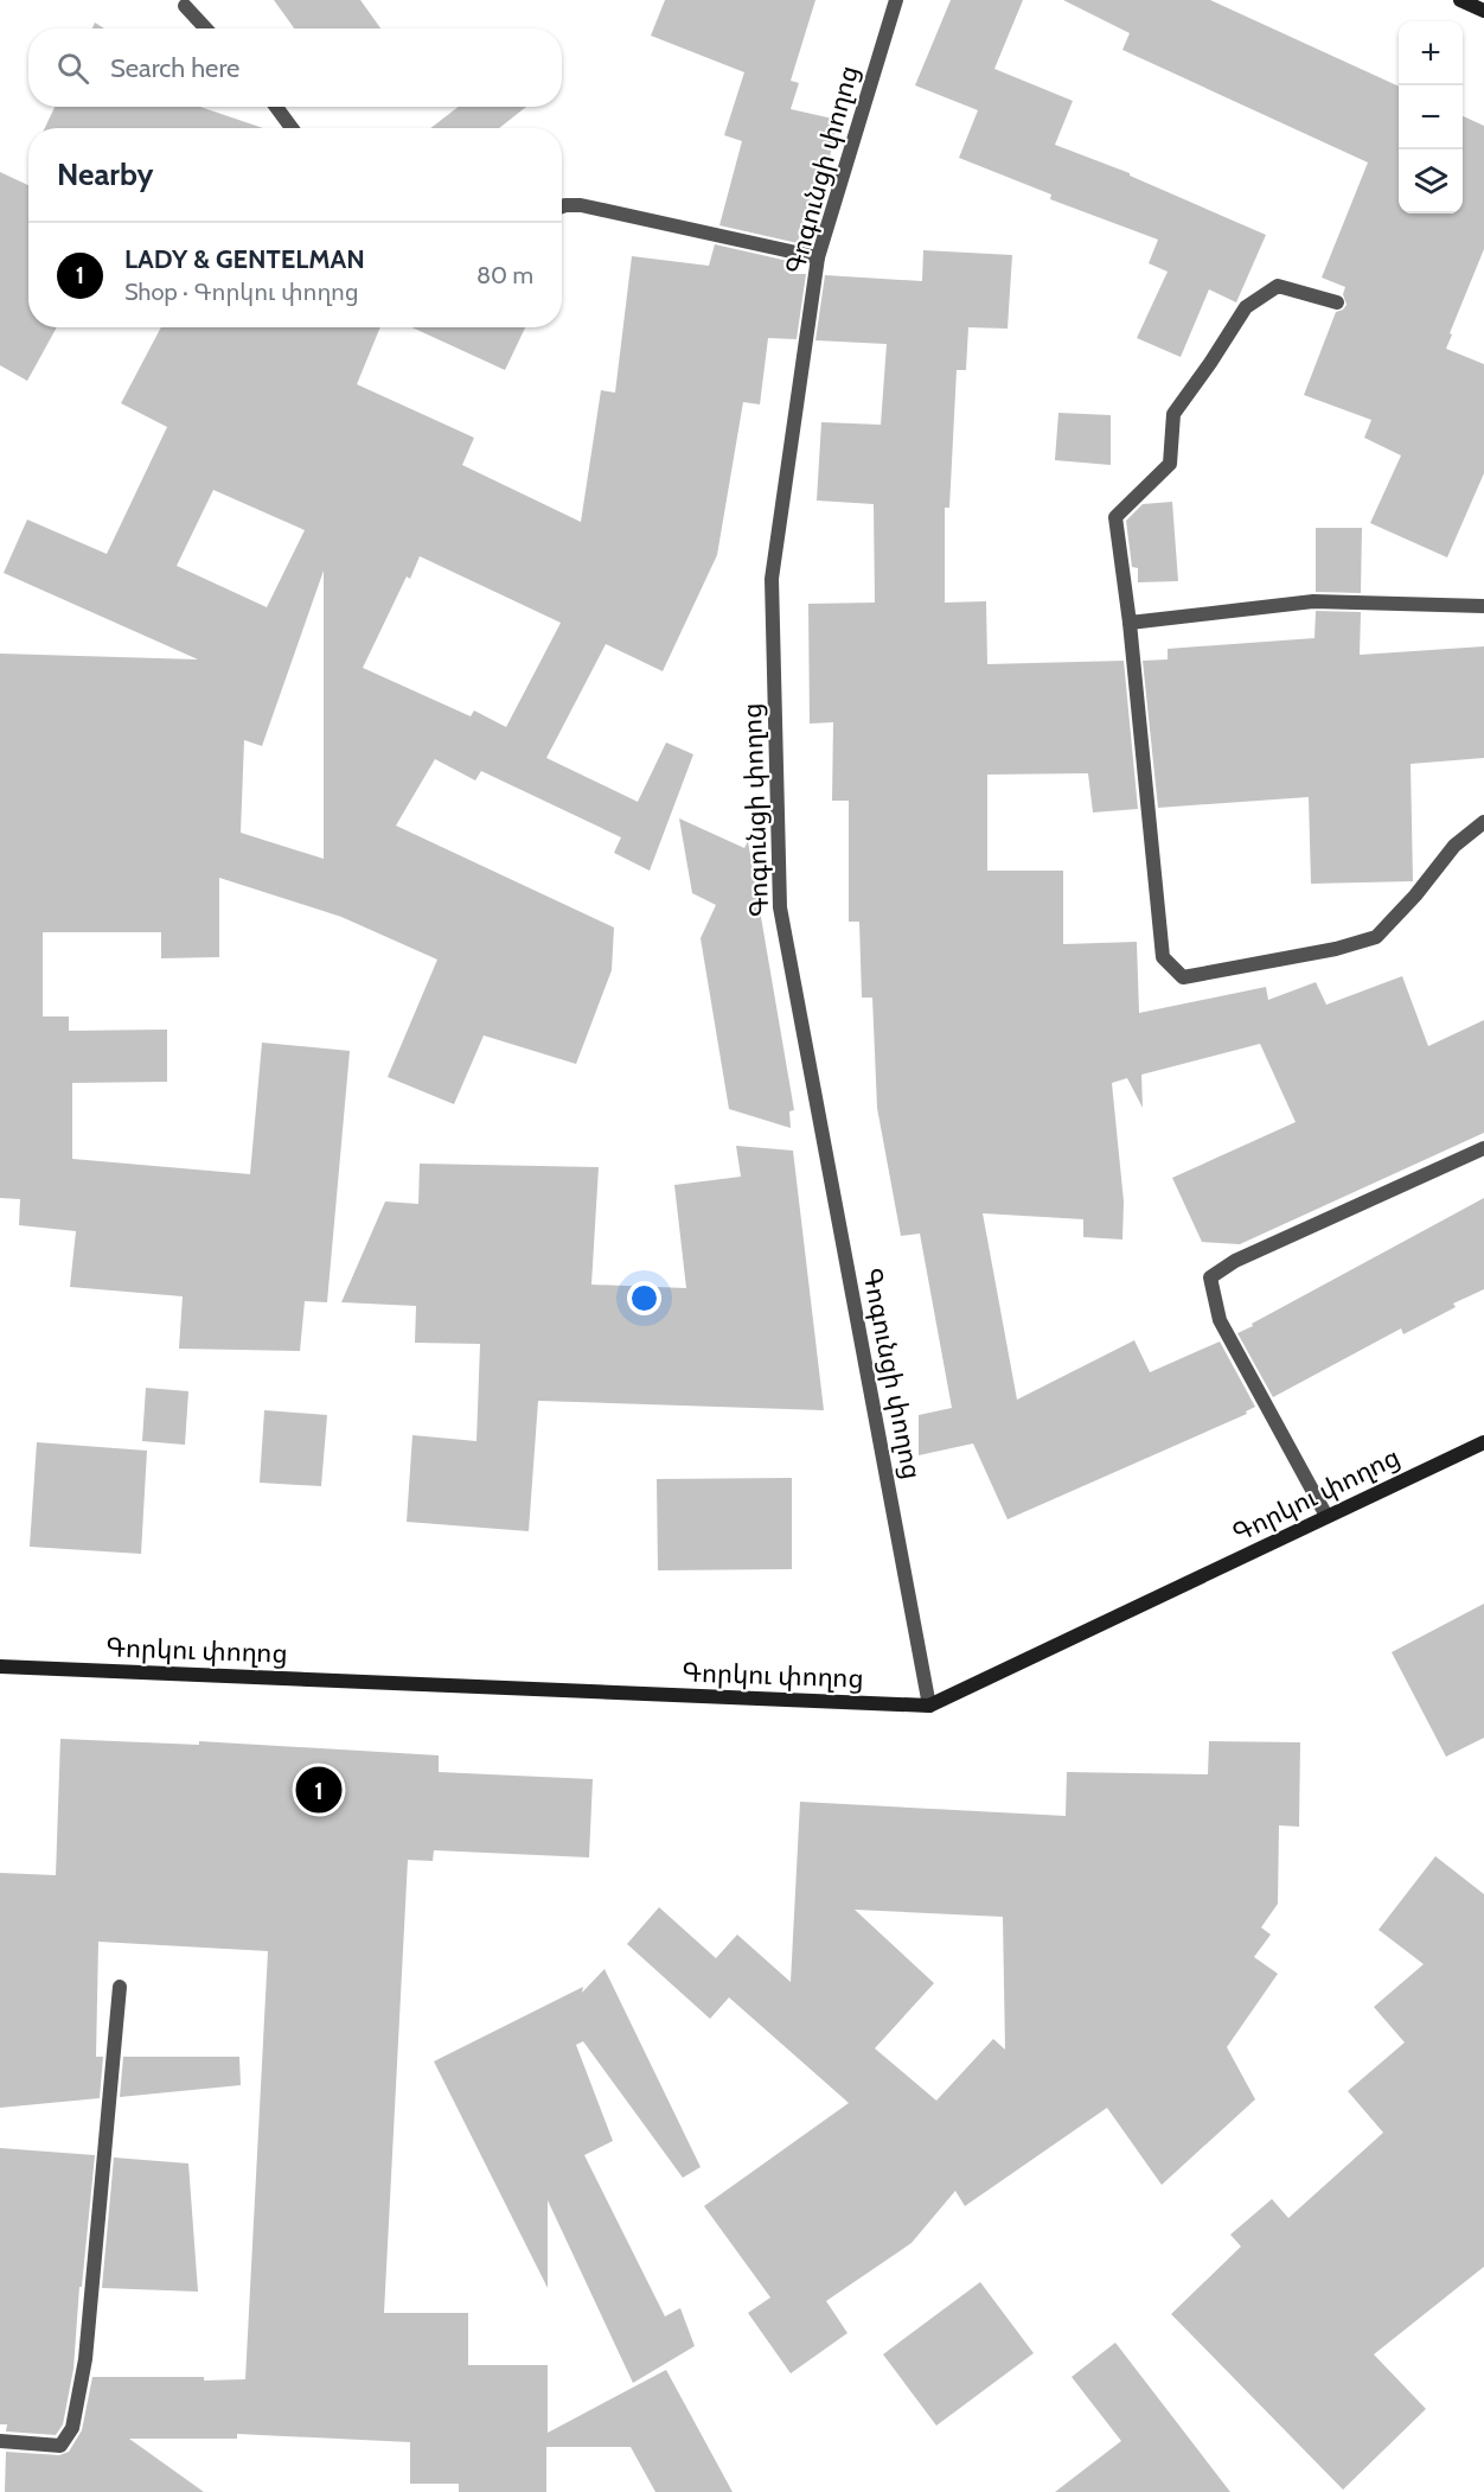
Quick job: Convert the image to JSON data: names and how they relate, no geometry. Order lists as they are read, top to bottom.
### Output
{
  "streets": {
    "main road": ["Գորկու փողոց"],
    "street": ["Գոգունցի փողոց"]
  },
  "crossings": [
    ["Գոգունցի փողոց", "Գորկու փողոց"]
  ],
  "page": {
    "map_buttons": ["+", "−"],
    "search": "Search here",
    "heading": "Nearby",
    "list": [
      {
        "mark": "1",
        "name": "LADY & GENTELMAN",
        "note": "Shop · Գորկու փողոց",
        "value": "80 m"
      }
    ],
    "pins": "1"
  }
}
